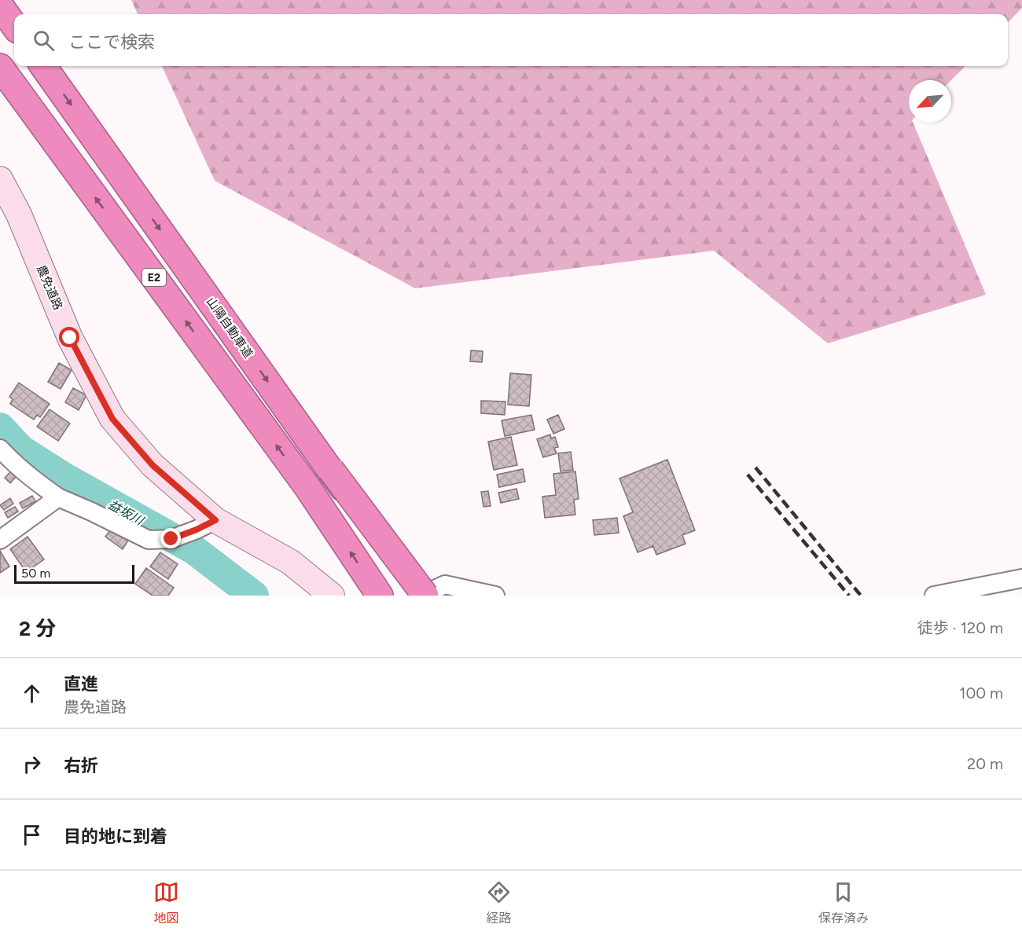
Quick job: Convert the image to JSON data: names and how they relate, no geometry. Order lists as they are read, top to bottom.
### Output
{
  "streets": {
    "highway": ["E2", "山陽自動車道"],
    "street": ["農免道路"]
  },
  "water": ["益坂川"],
  "scale_bar": "50 m",
  "north": "bottom left",
  "page": {
    "search": "ここで検索",
    "scale": "50 m",
    "heading": ["2 分", "徒歩 · 120 m"],
    "list": [
      ["直進", "農免道路", "100 m"],
      ["右折", "20 m"],
      "目的地に到着"
    ],
    "nav": ["地図", "経路", "保存済み"]
  }
}
